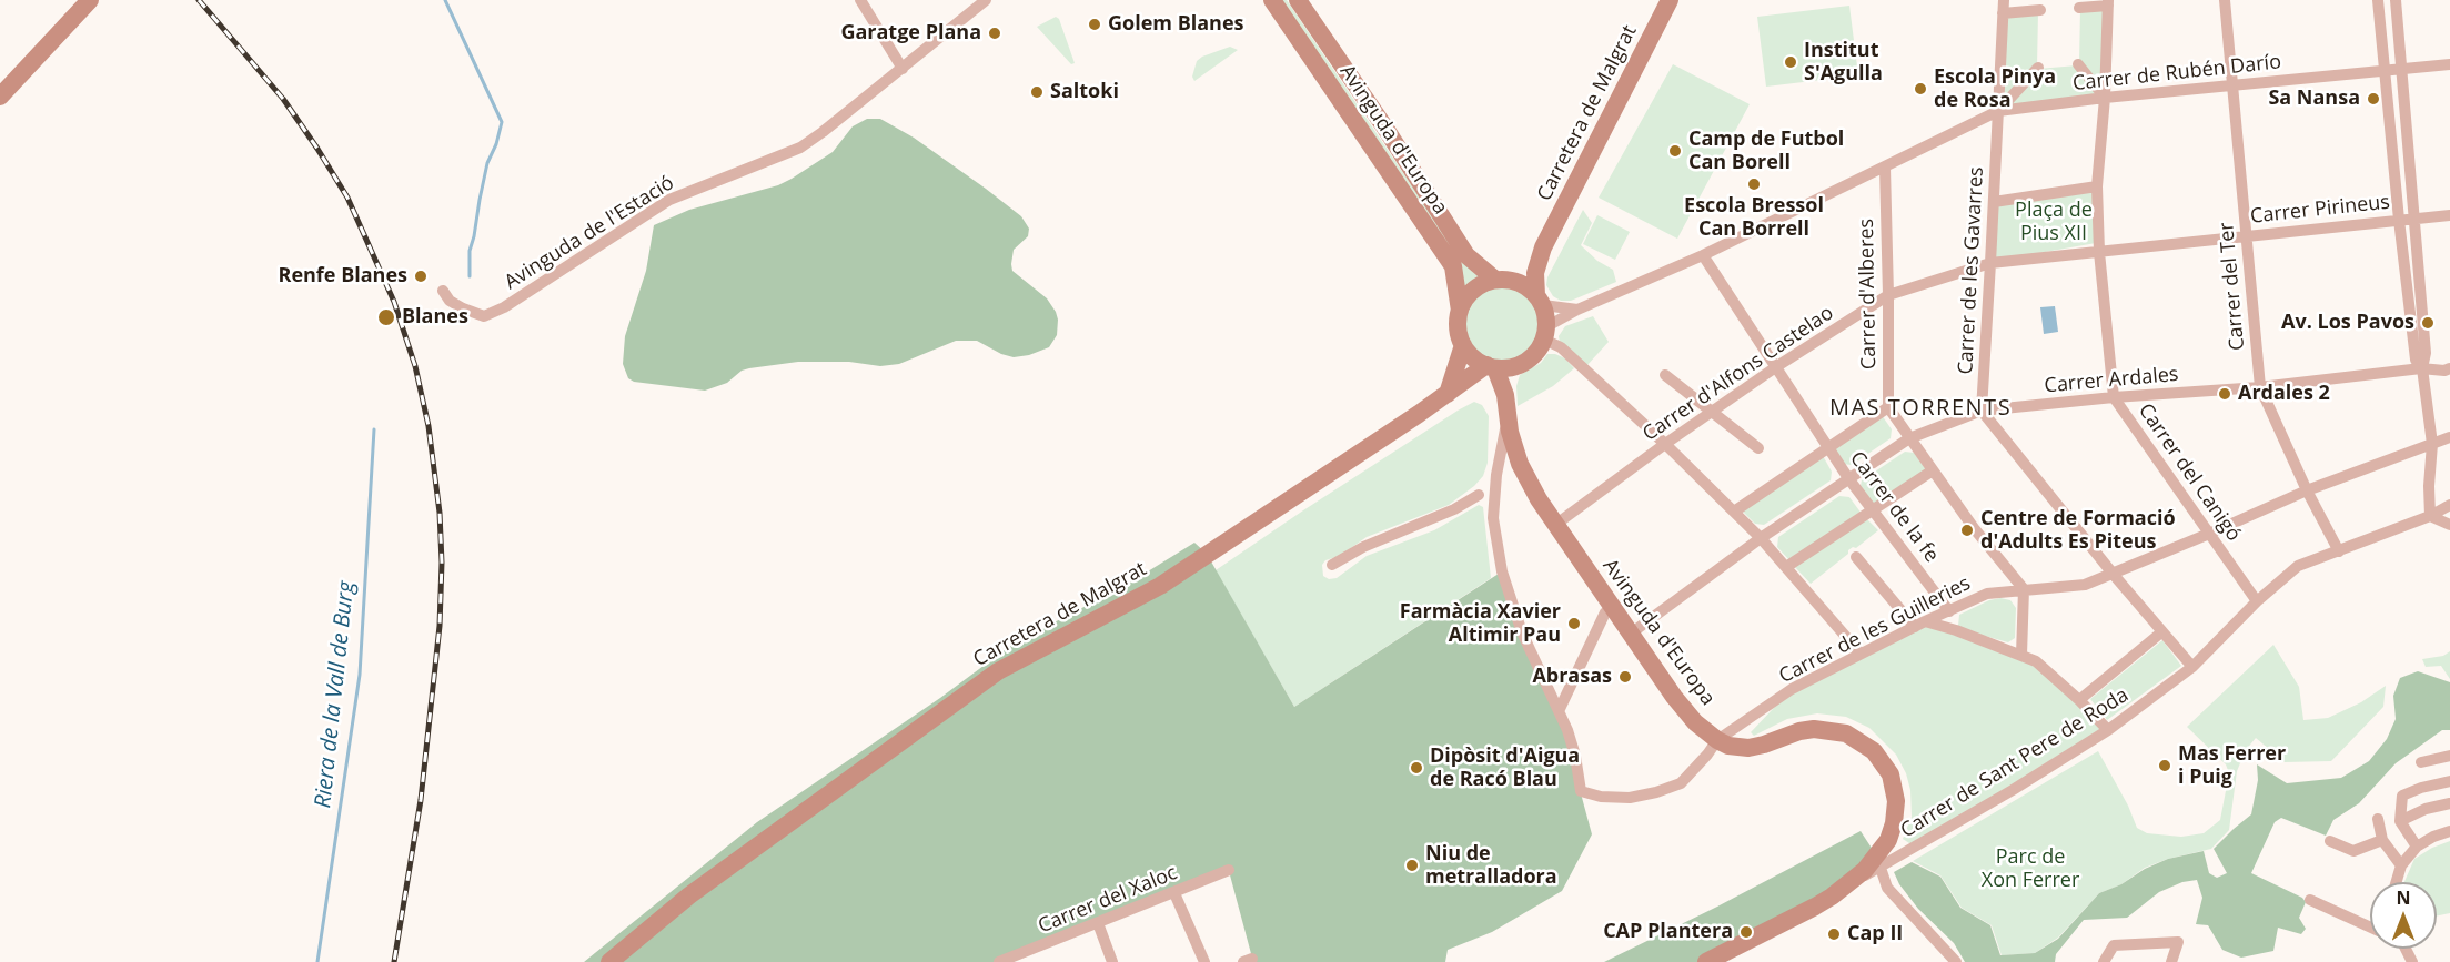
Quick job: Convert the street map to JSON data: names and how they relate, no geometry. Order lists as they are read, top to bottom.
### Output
{
  "streets": {
    "street": [
      "Carrer de Rubén Darío",
      "Carretera de Malgrat",
      "Avinguda d'Europa",
      "Carrer Pirineus",
      "Avinguda de l'Estació",
      "Carrer de les Gavarres",
      "Carrer del Ter",
      "Carrer d'Alberes",
      "Carrer d'Alfons Castelao",
      "Carrer Ardales",
      "Carrer del Canigó",
      "Carrer de la fe",
      "Carrer de les Guilleries",
      "Carrer de Sant Pere de Roda",
      "Carrer del Xaloc"
    ]
  },
  "crossings": [
    ["Carrer de Rubén Darío", "Carretera de Malgrat"],
    ["Carrer de Rubén Darío", "Avinguda d'Europa"],
    ["Carrer de Rubén Darío", "Carrer de les Gavarres"],
    ["Carrer de Rubén Darío", "Carrer del Ter"],
    ["Carrer de Rubén Darío", "Carrer d'Alberes"],
    ["Carrer de Rubén Darío", "Carrer del Canigó"],
    ["Carrer de Rubén Darío", "Carrer de la fe"],
    ["Carretera de Malgrat", "Avinguda d'Europa"],
    ["Avinguda d'Europa", "Carrer d'Alfons Castelao"],
    ["Avinguda d'Europa", "Carrer Ardales"],
    ["Avinguda d'Europa", "Carrer de les Guilleries"],
    ["Avinguda d'Europa", "Carrer de Sant Pere de Roda"],
    ["Carrer Pirineus", "Carrer de les Gavarres"],
    ["Carrer Pirineus", "Carrer del Ter"],
    ["Carrer Pirineus", "Carrer d'Alfons Castelao"],
    ["Carrer Pirineus", "Carrer del Canigó"],
    ["Carrer de les Gavarres", "Carrer d'Alfons Castelao"],
    ["Carrer de les Gavarres", "Carrer Ardales"],
    ["Carrer del Ter", "Carrer Ardales"],
    ["Carrer del Ter", "Carrer de les Guilleries"],
    ["Carrer del Ter", "Carrer de Sant Pere de Roda"],
    ["Carrer d'Alberes", "Carrer d'Alfons Castelao"],
    ["Carrer d'Alfons Castelao", "Carrer de la fe"],
    ["Carrer Ardales", "Carrer del Canigó"],
    ["Carrer Ardales", "Carrer de la fe"],
    ["Carrer del Canigó", "Carrer de les Guilleries"],
    ["Carrer del Canigó", "Carrer de Sant Pere de Roda"],
    ["Carrer de la fe", "Carrer de les Guilleries"]
  ],
  "districts": ["MAS TORRENTS"],
  "water": ["Riera de la Vall de Burg"],
  "parks": ["Plaça de Pius XII", "Parc de Xon Ferrer"],
  "places": [
    "Golem Blanes",
    "Garatge Plana",
    "Institut S'Agulla",
    "Escola Pinya de Rosa",
    "Saltoki",
    "Sa Nansa",
    "Camp de Futbol Can Borell",
    "Escola Bressol Can Borrell",
    "Renfe Blanes",
    "Blanes",
    "Av. Los Pavos",
    "Ardales 2",
    "Centre de Formació d'Adults Es Piteus",
    "Farmàcia Xavier Altimir Pau",
    "Abrasas",
    "Mas Ferrer i Puig",
    "Dipòsit d'Aigua de Racó Blau",
    "Niu de metralladora",
    "CAP Plantera",
    "Cap II"
  ],
  "north": "top"
}
